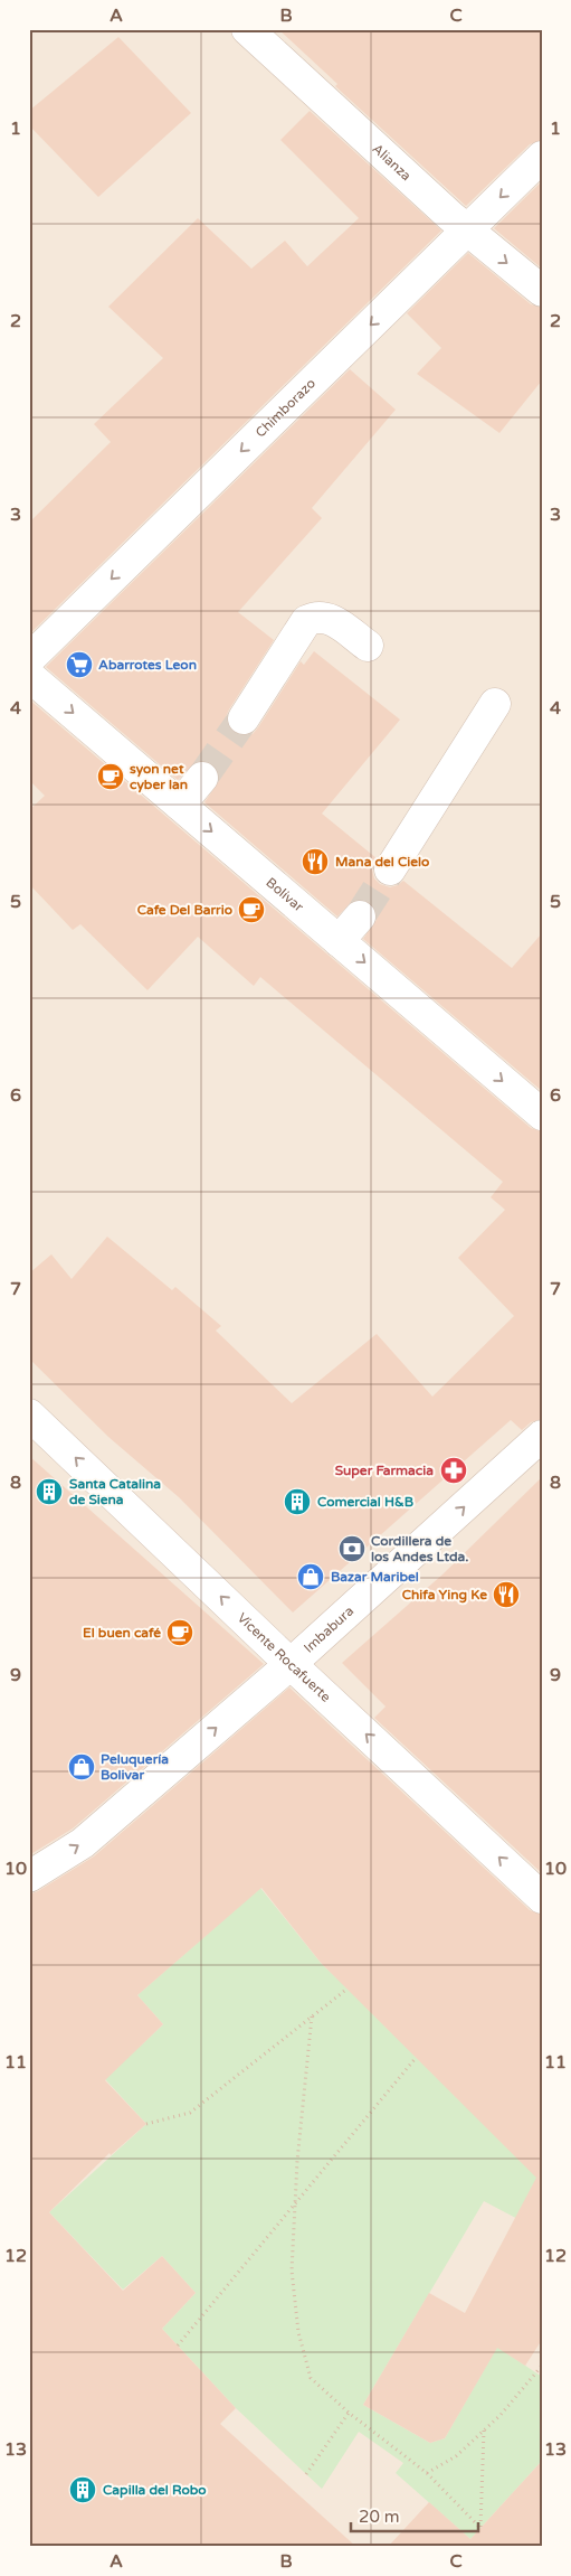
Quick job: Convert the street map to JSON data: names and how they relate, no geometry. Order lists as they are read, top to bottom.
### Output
{
  "streets": {
    "street": [
      "Alianza",
      "Chimborazo",
      "Bolívar",
      "Imbabura",
      "Vicente Rocafuerte"
    ]
  },
  "crossings": [
    ["Alianza", "Chimborazo"],
    ["Imbabura", "Vicente Rocafuerte"]
  ],
  "one_way": [
    "Chimborazo",
    "Bolívar",
    "Imbabura",
    "Vicente Rocafuerte"
  ],
  "places": {
    "supermarket": ["Abarrotes Leon"],
    "cafe": ["syon net cyber lan", "Cafe Del Barrio", "El buen café"],
    "restaurant": ["Mana del Cielo", "Chifa Ying Ke"],
    "pharmacy": ["Super Farmacia"],
    "building": ["Santa Catalina de Siena", "Comercial H&B", "Capilla del Robo"],
    "bank": ["Cordillera de los Andes Ltda."],
    "shop": ["Bazar Maribel", "Peluquería Bolivar"]
  },
  "scale_bar": "20 m",
  "grid": {
    "columns": ["A", "B", "C"],
    "rows": [
      "1",
      "2",
      "3",
      "4",
      "5",
      "6",
      "7",
      "8",
      "9",
      "10",
      "11",
      "12",
      "13"
    ]
  }
}
